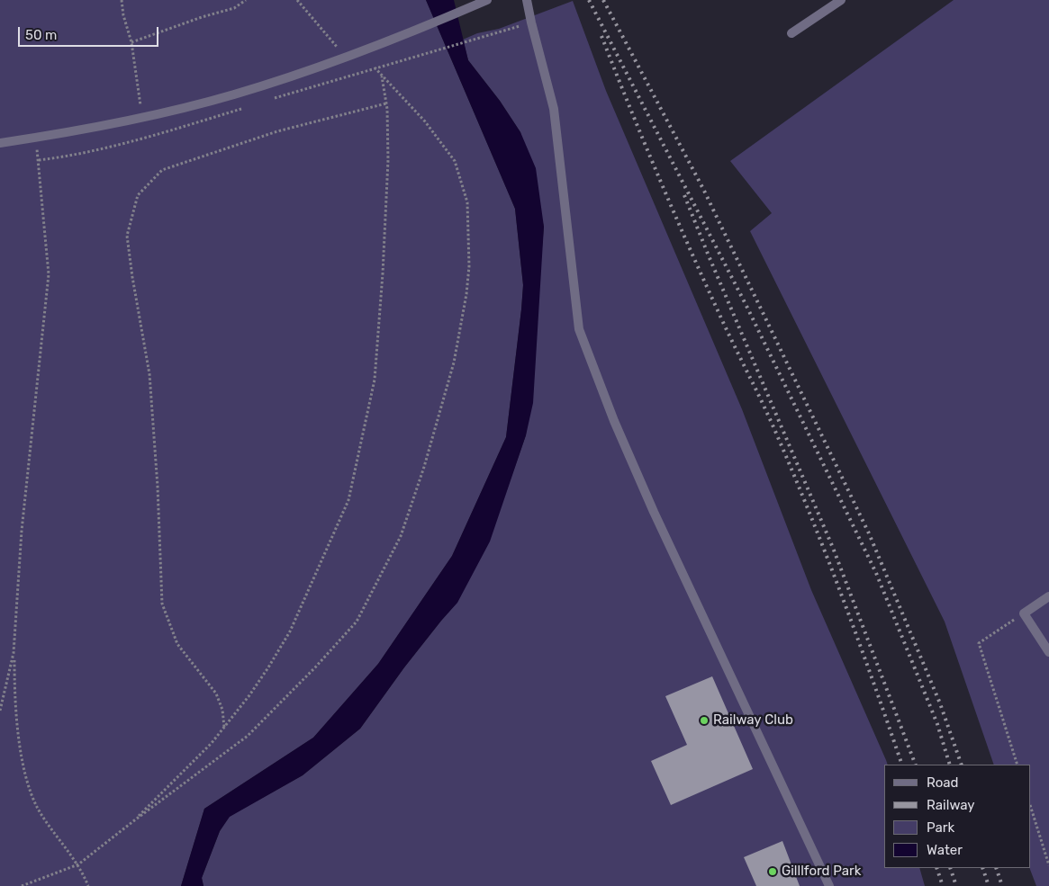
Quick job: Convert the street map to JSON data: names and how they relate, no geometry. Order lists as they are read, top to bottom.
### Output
{
  "places": ["Railway Club", "Gilllford Park"],
  "legend": [
    "Road",
    "Railway",
    "Park",
    "Water"
  ],
  "scale_bar": "50 m"
}
